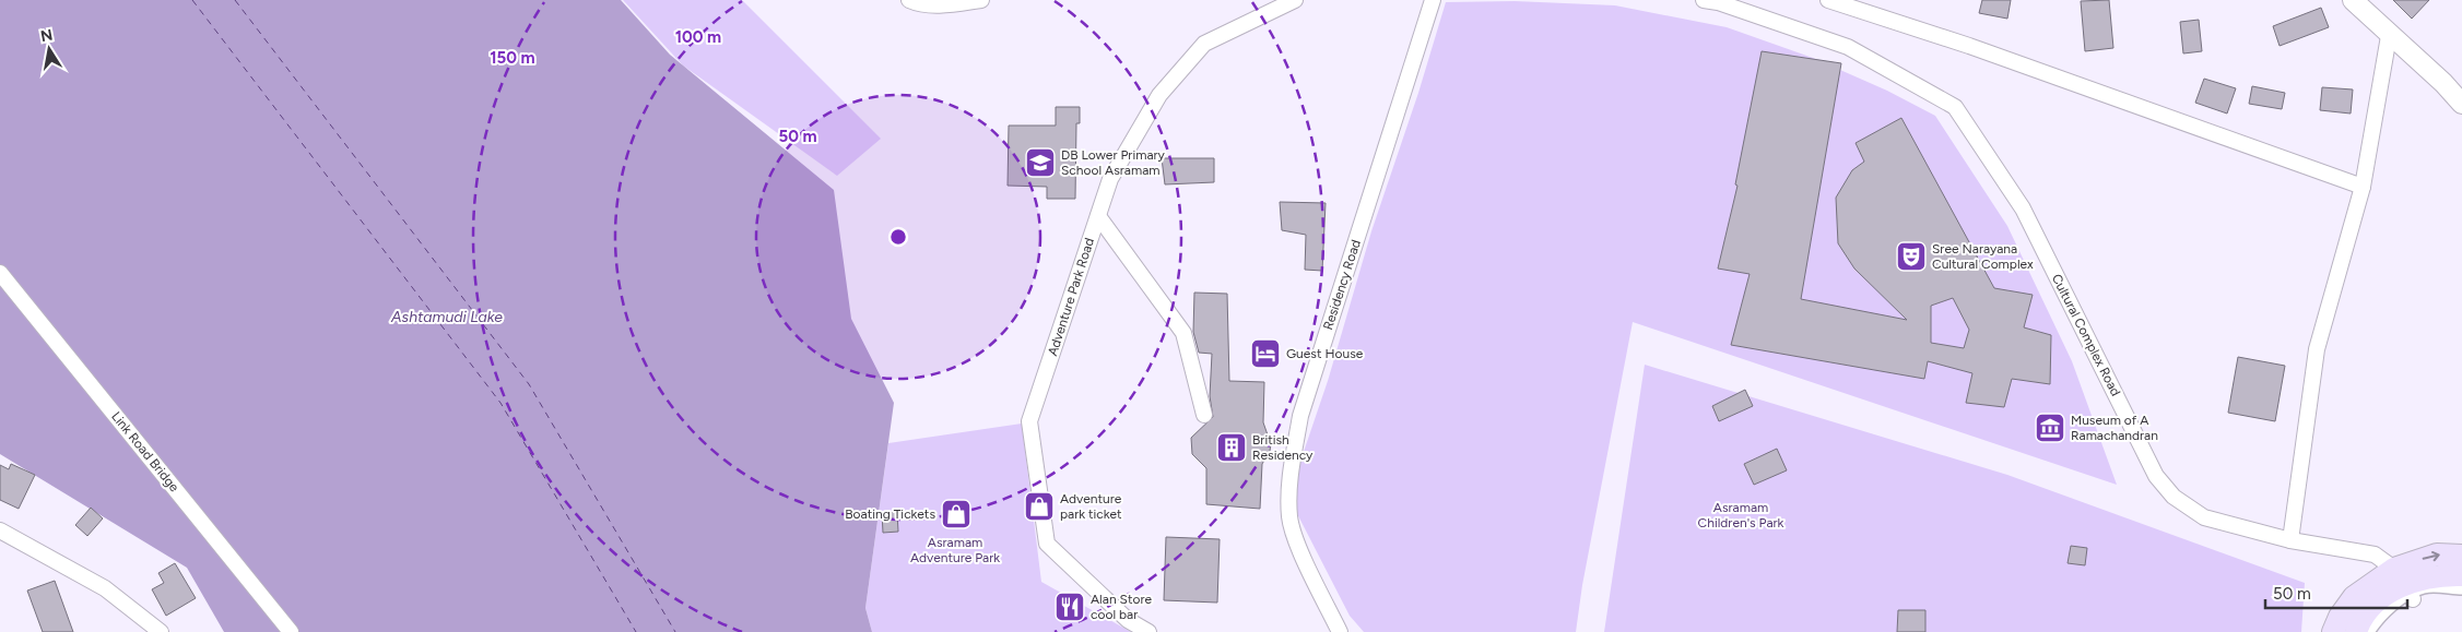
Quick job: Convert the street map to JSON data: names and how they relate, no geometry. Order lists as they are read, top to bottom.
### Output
{
  "streets": {
    "street": [
      "Residency Road",
      "Adventure Park Road",
      "Cultural Complex Road",
      "Link Road Bridge"
    ]
  },
  "water": ["Ashtamudi Lake"],
  "parks": ["Asramam Children's Park", "Asramam Adventure Park"],
  "places": {
    "school or university": ["DB Lower Primary School Asramam"],
    "theatre": ["Sree Narayana Cultural Complex"],
    "hotel": ["Guest House"],
    "museum": ["Museum of A Ramachandran"],
    "building": ["British Residency"],
    "shop": ["Adventure park ticket", "Boating Tickets"],
    "restaurant": ["Alan Store cool bar"]
  },
  "scale_bar": "50 m",
  "north": "top",
  "rings": ["100 m", "150 m", "50 m"]
}
